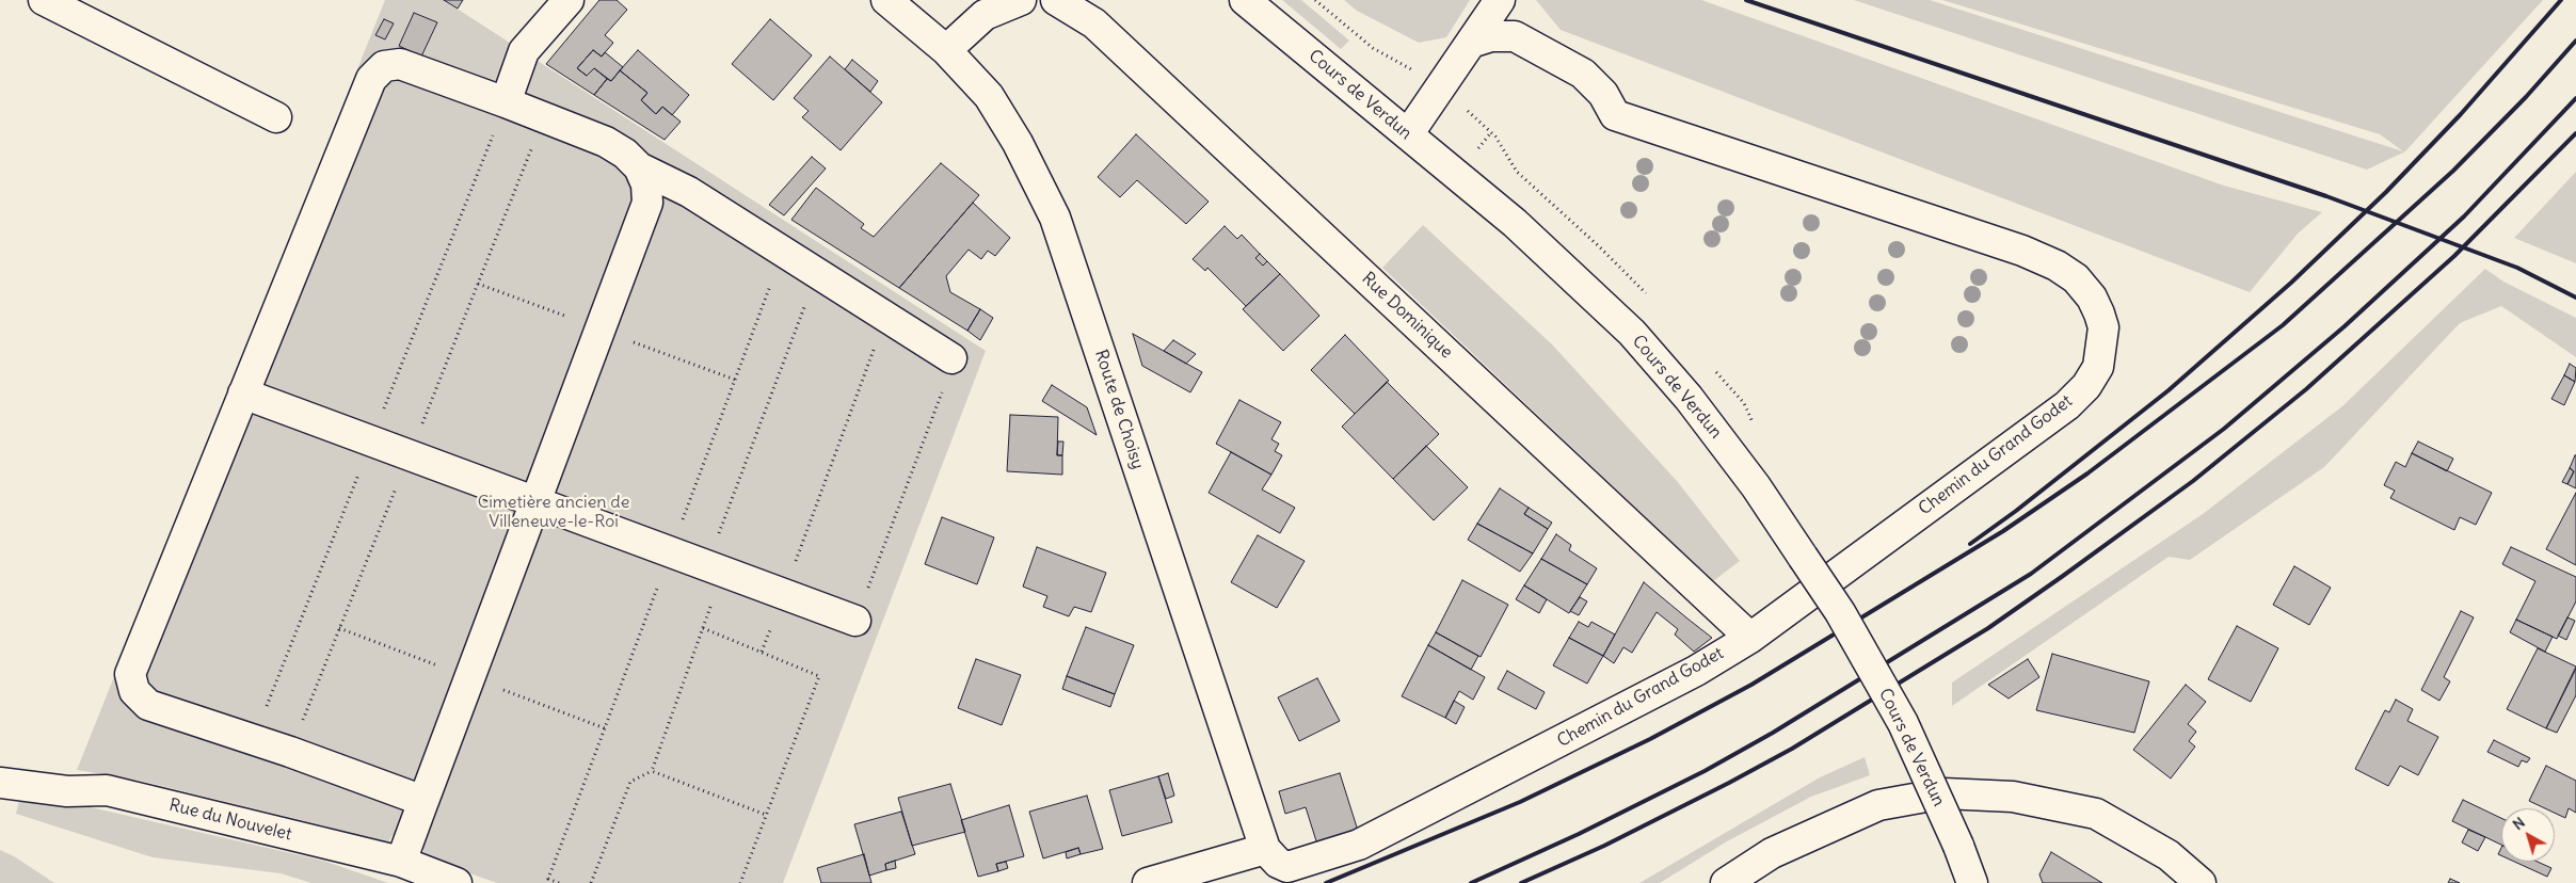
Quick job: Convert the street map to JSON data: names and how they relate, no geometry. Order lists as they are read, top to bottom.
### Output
{
  "streets": {
    "street": [
      "Cours de Verdun",
      "Rue Dominique",
      "Route de Choisy",
      "Chemin du Grand Godet",
      "Rue du Nouvelet"
    ]
  },
  "crossings": [
    ["Rue Dominique", "Chemin du Grand Godet"],
    ["Route de Choisy", "Chemin du Grand Godet"]
  ],
  "parks": ["Cimetière ancien de Villeneuve-le-Roi"],
  "north": "top left"
}
